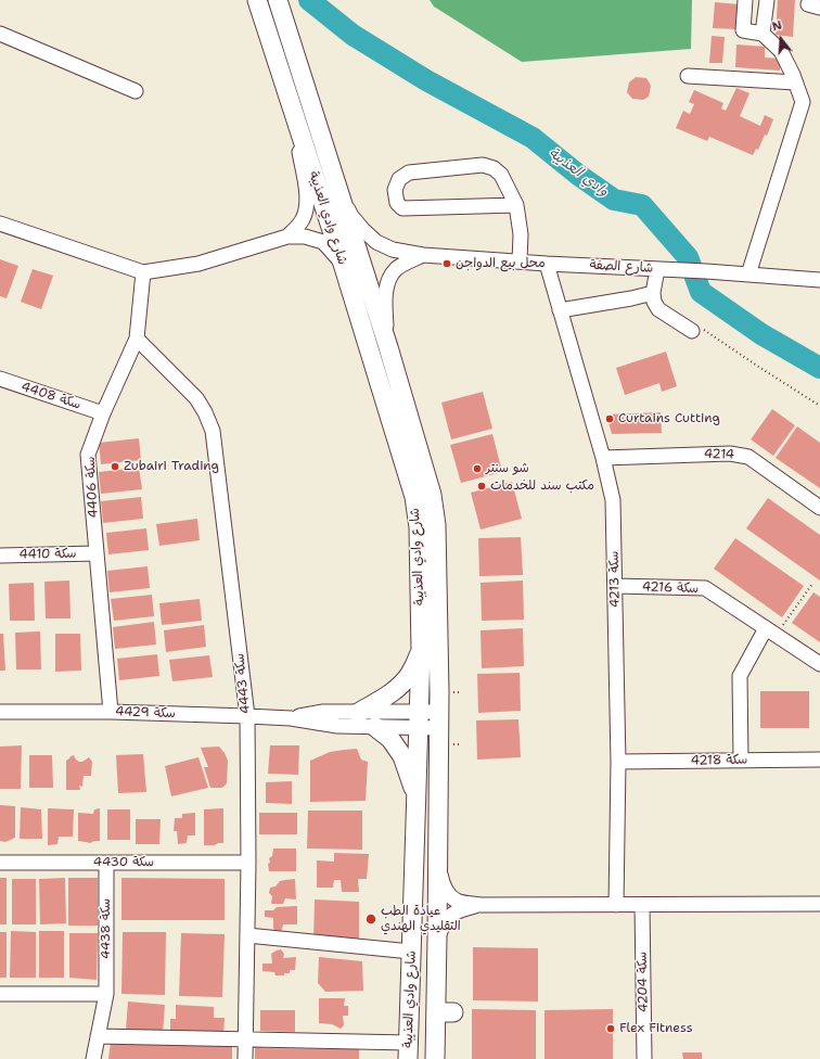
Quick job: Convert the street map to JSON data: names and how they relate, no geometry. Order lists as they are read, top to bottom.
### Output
{
  "streets": {
    "main road": ["شارع وادي العذيبة"],
    "street": [
      "شارع الصفة",
      "سكة 4408",
      "4214",
      "سكة 4406",
      "سكة 4410",
      "سكة 4213",
      "سكة 4216",
      "سكة 4443",
      "سكة 4429",
      "سكة 4218",
      "سكة 4430",
      "سكة 4438",
      "سكة 4204"
    ]
  },
  "crossings": [
    ["شارع وادي العذيبة", "شارع الصفة"],
    ["شارع وادي العذيبة", "سكة 4429"],
    ["شارع الصفة", "سكة 4213"],
    ["سكة 4408", "سكة 4406"],
    ["4214", "سكة 4213"],
    ["سكة 4406", "سكة 4410"],
    ["سكة 4406", "سكة 4443"],
    ["سكة 4406", "سكة 4429"],
    ["سكة 4213", "سكة 4216"],
    ["سكة 4213", "سكة 4218"],
    ["سكة 4443", "سكة 4429"],
    ["سكة 4443", "سكة 4430"],
    ["سكة 4430", "سكة 4438"]
  ],
  "water": ["وادي العذيبة"],
  "places": [
    "محل بيع الدواجن",
    "Curtains Cutting",
    "Zubairi Trading",
    "شو سنتر",
    "مكتب سند للخدمات",
    "عيادة الطب التقليدي الهندي",
    "Flex Fitness"
  ],
  "north": "top"
}
